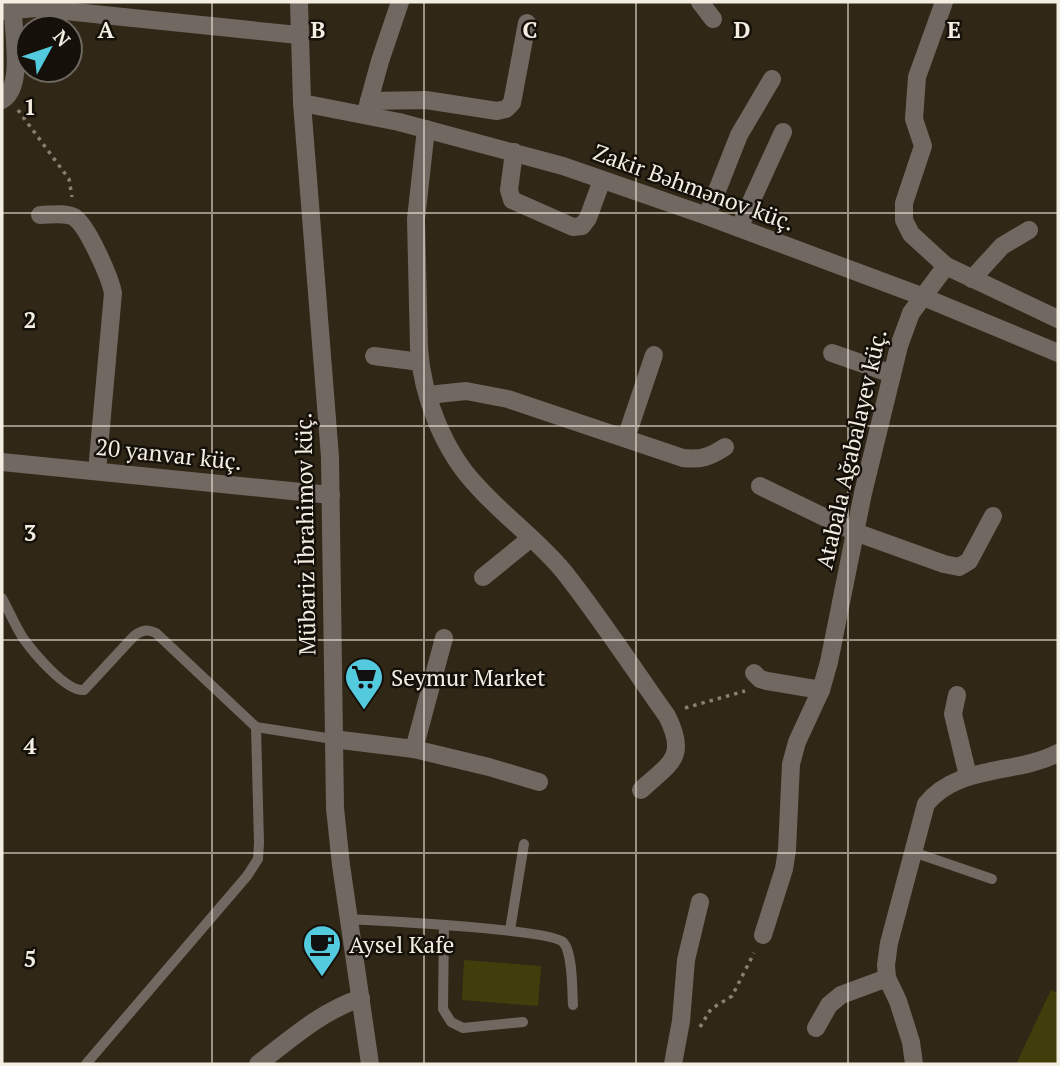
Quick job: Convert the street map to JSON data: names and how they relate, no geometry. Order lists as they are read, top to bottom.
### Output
{
  "streets": {
    "street": [
      "Zakir Bəhmənov küç.",
      "Atabala Ağabalayev küç.",
      "20 yanvar küç.",
      "Mübariz İbrahimov küç."
    ]
  },
  "crossings": [
    ["Zakir Bəhmənov küç.", "Atabala Ağabalayev küç."],
    ["Zakir Bəhmənov küç.", "Mübariz İbrahimov küç."],
    ["20 yanvar küç.", "Mübariz İbrahimov küç."]
  ],
  "places": {
    "supermarket": ["Seymur Market"],
    "cafe": ["Aysel Kafe"]
  },
  "north": "top right",
  "grid": {
    "columns": [
      "A",
      "B",
      "C",
      "D",
      "E"
    ],
    "rows": [
      "1",
      "2",
      "3",
      "4",
      "5"
    ]
  }
}
